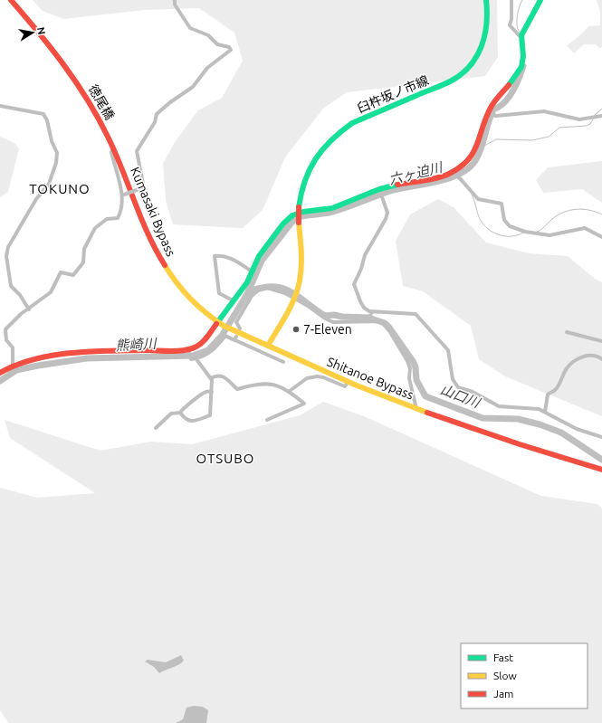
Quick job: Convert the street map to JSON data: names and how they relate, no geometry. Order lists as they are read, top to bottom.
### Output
{
  "streets": {
    "main road": [
      "臼杵坂ノ市線",
      "徳尾橋",
      "Kumasaki Bypass",
      "Shitanoe Bypass"
    ]
  },
  "crossings": [
    ["徳尾橋", "Kumasaki Bypass"],
    ["Kumasaki Bypass", "Shitanoe Bypass"]
  ],
  "districts": ["TOKUNO", "OTSUBO"],
  "water": ["六ヶ迫川", "熊崎川", "山口川"],
  "places": ["7-Eleven"],
  "legend": ["Fast", "Slow", "Jam"],
  "north": "right"
}
